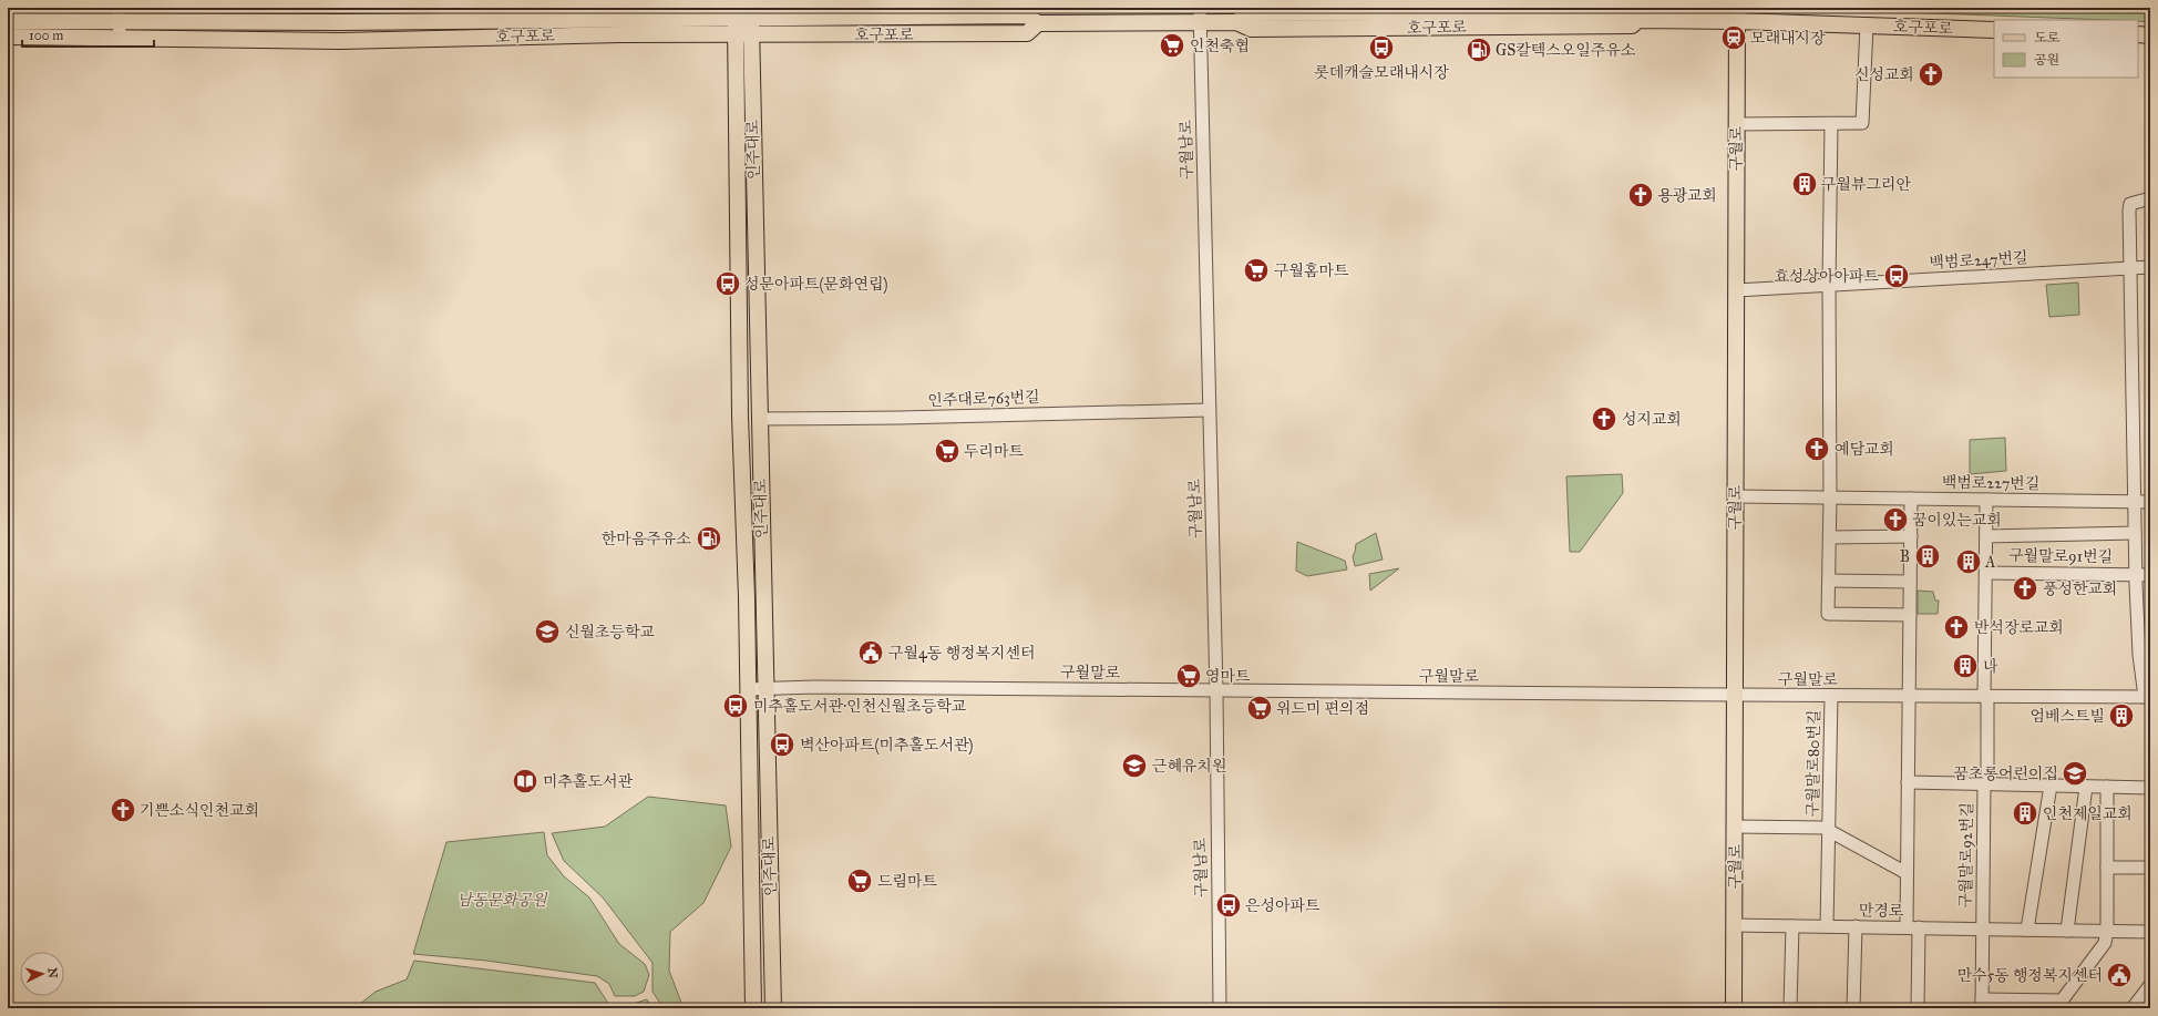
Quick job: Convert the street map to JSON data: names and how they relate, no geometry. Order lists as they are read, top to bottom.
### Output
{
  "streets": {
    "main road": ["호구포로", "구월로", "인주대로"],
    "street": [
      "구월남로",
      "백범로247번길",
      "인주대로763번길",
      "백범로227번길",
      "구월말로91번길",
      "구월말로",
      "구월말로80번길",
      "구월말로92번길",
      "만경로"
    ]
  },
  "crossings": [
    ["호구포로", "구월로"],
    ["호구포로", "인주대로"],
    ["호구포로", "구월남로"],
    ["구월로", "백범로247번길"],
    ["구월로", "백범로227번길"],
    ["구월로", "구월말로"],
    ["구월로", "만경로"],
    ["인주대로", "인주대로763번길"],
    ["인주대로", "구월말로"],
    ["구월남로", "인주대로763번길"],
    ["구월남로", "구월말로"],
    ["백범로227번길", "구월말로91번길"],
    ["구월말로91번길", "구월말로"],
    ["구월말로91번길", "구월말로92번길"],
    ["구월말로", "구월말로80번길"],
    ["구월말로", "구월말로92번길"],
    ["구월말로80번길", "만경로"],
    ["구월말로92번길", "만경로"]
  ],
  "parks": ["남동문화공원"],
  "places": {
    "station": ["모래내시장"],
    "supermarket": [
      "인천축협",
      "구월홈마트",
      "두리마트",
      "영마트",
      "위드미 편의점",
      "드림마트"
    ],
    "bus stop": [
      "롯데캐슬모래내시장",
      "효성상아아파트",
      "성문아파트(문화연립)",
      "미추홀도서관·인천신월초등학교",
      "벽산아파트(미추홀도서관)",
      "은성아파트"
    ],
    "fuel station": ["GS칼텍스오일주유소", "한마음주유소"],
    "church": [
      "신성교회",
      "용광교회",
      "성지교회",
      "예담교회",
      "꿈이있는교회",
      "풍성한교회",
      "반석장로교회",
      "기쁜소식인천교회"
    ],
    "building": [
      "구월뷰그리안",
      "B",
      "A",
      "나",
      "엄베스트빌",
      "인천제일교회"
    ],
    "school or university": ["신월초등학교", "근혜유치원", "꿈초롱어린이집"],
    "public building": ["구월4동 행정복지센터", "만수5동 행정복지센터"],
    "library": ["미추홀도서관"]
  },
  "legend": ["도로", "공원"],
  "scale_bar": "100 m",
  "north": "right"
}
